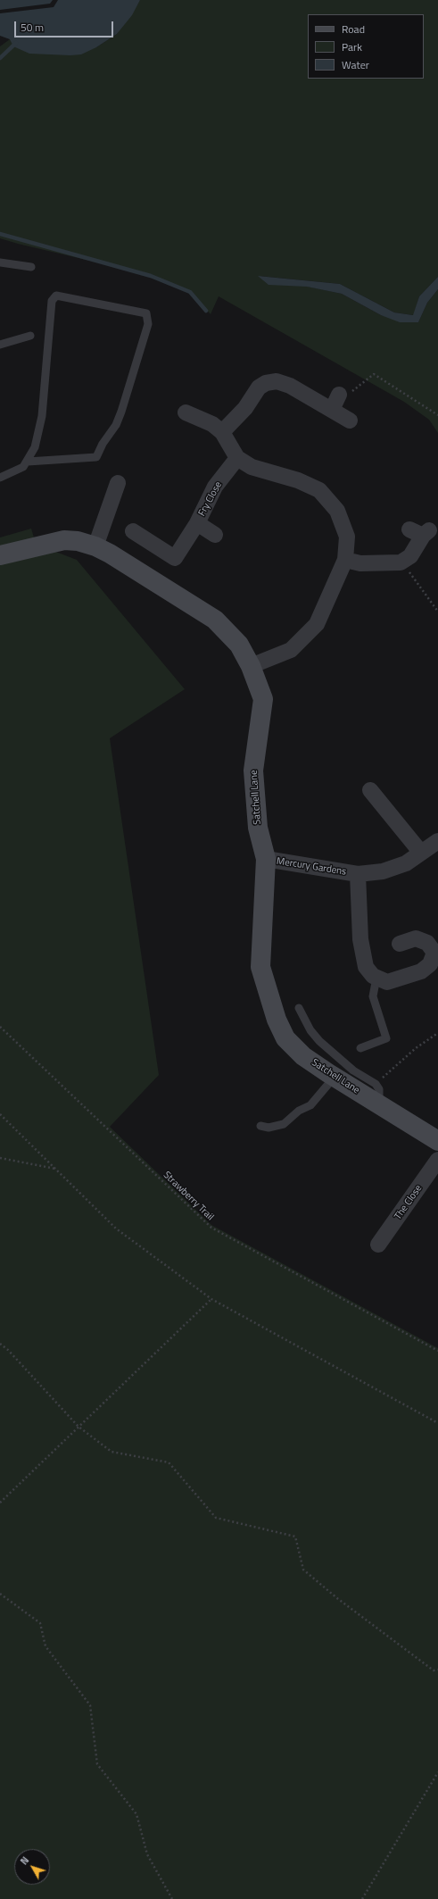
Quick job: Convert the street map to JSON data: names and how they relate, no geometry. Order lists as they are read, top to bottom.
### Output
{
  "streets": {
    "street": [
      "Fry Close",
      "Satchell Lane",
      "Mercury Gardens",
      "The Close"
    ],
    "path": ["Strawberry Trail"]
  },
  "crossings": [
    ["Satchell Lane", "Mercury Gardens"]
  ],
  "legend": ["Road", "Park", "Water"],
  "scale_bar": "50 m",
  "north": "top left"
}
